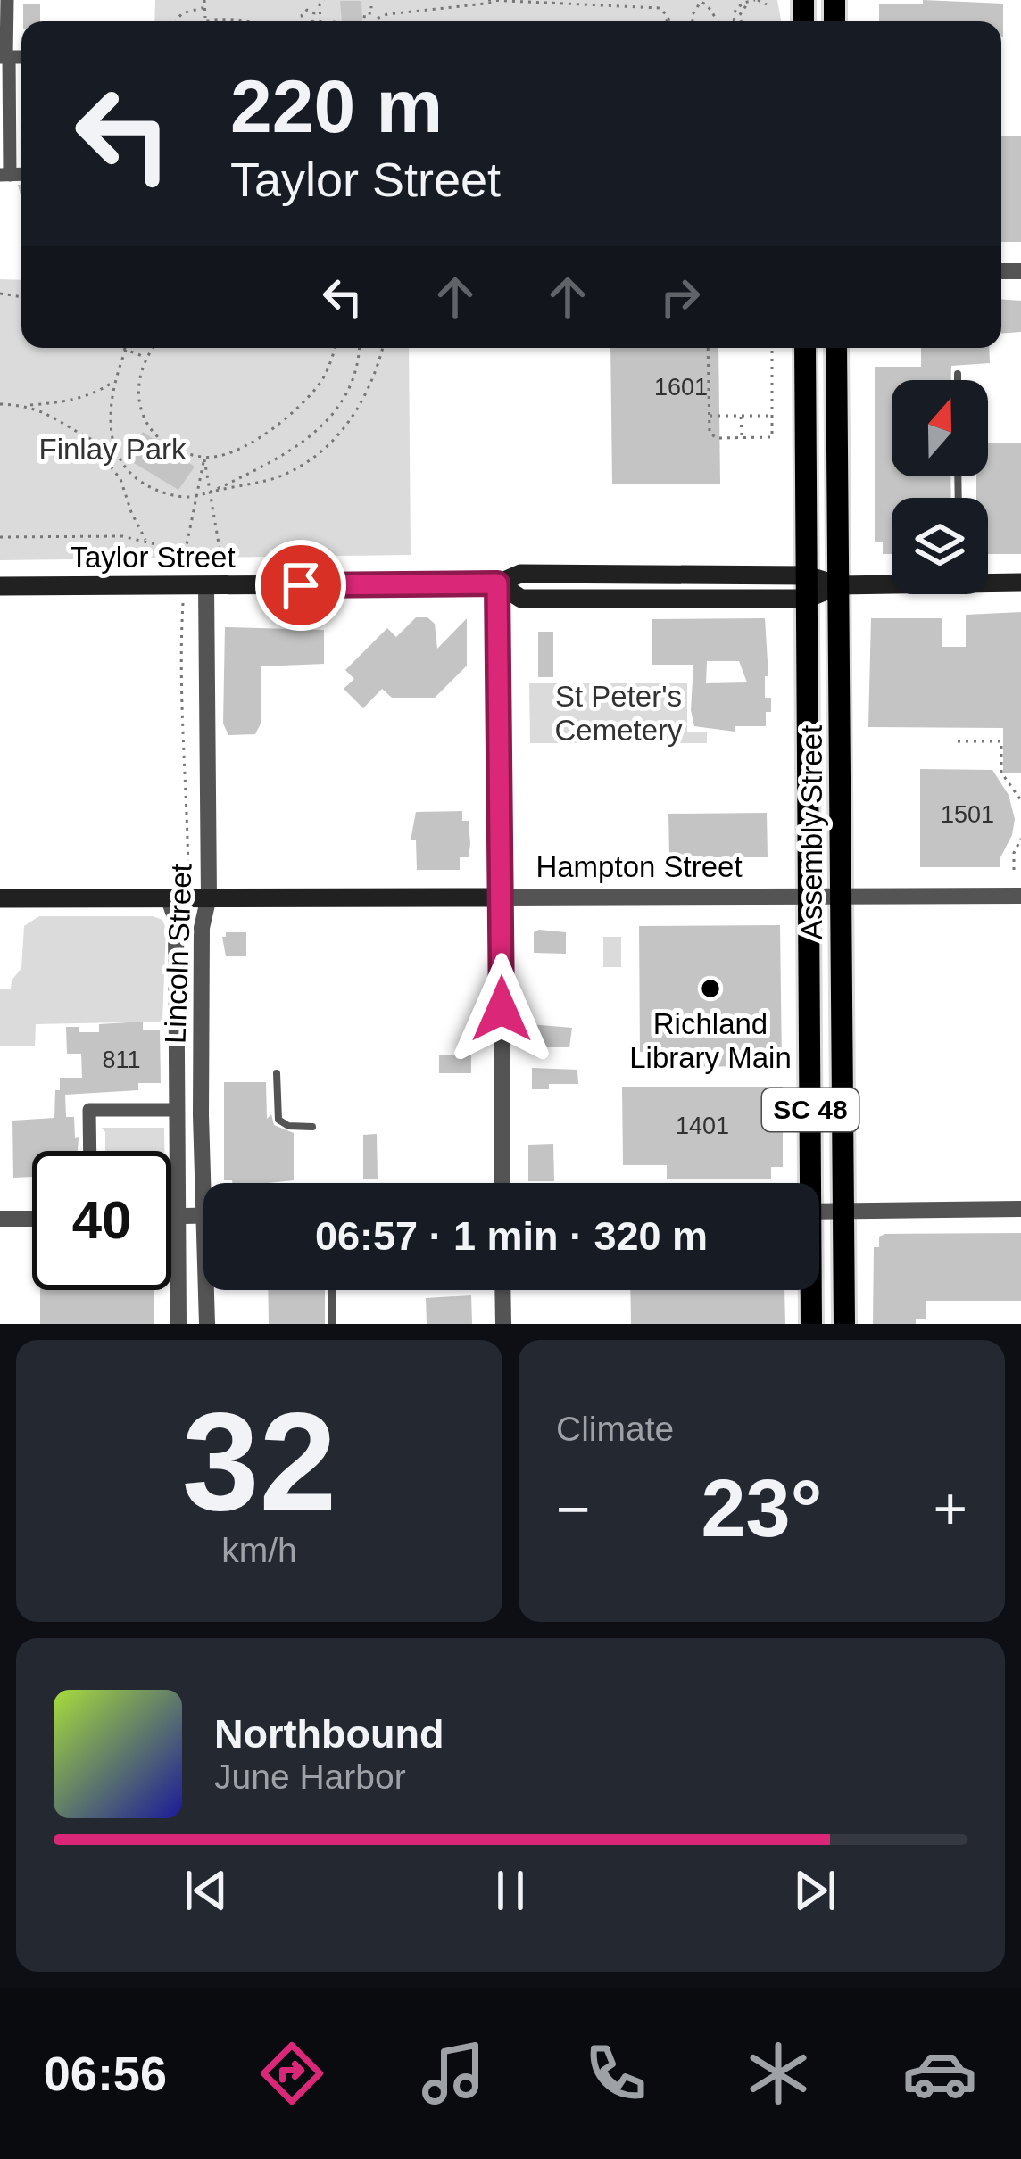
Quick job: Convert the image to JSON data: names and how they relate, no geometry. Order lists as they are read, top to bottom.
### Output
{
  "streets": {
    "main road": [
      "Taylor Street",
      "Assembly Street",
      "Hampton Street",
      "SC 48"
    ],
    "street": ["Lincoln Street"]
  },
  "crossings": [
    ["Taylor Street", "Assembly Street"],
    ["Taylor Street", "Lincoln Street"],
    ["Assembly Street", "Hampton Street"],
    ["Hampton Street", "Lincoln Street"]
  ],
  "parks": ["Finlay Park", "St Peter's Cemetery"],
  "places": ["Richland Library Main"],
  "house_numbers": [
    "1601",
    "1501",
    "811",
    "1401"
  ],
  "north": "top",
  "page": {
    "turn": ["220 m", "Taylor Street"],
    "limit": "40",
    "trip": "06:57 · 1 min · 320 m",
    "tile": [
      ["32", "km/h"],
      "Climate"
    ],
    "heat": ["−", "23°", "+"],
    "song": ["Northbound", "June Harbor"],
    "tabs": "06:56"
  }
}
